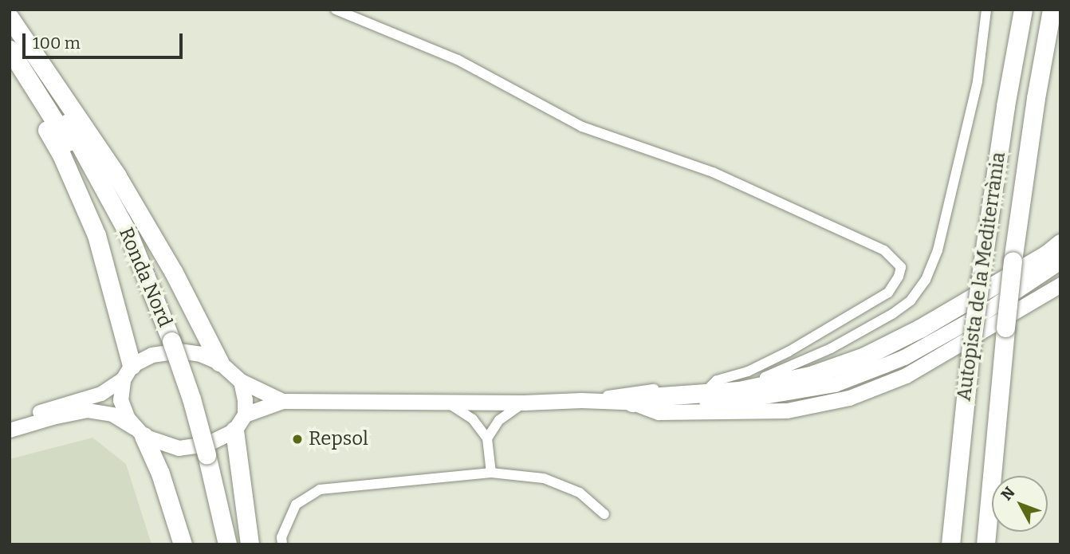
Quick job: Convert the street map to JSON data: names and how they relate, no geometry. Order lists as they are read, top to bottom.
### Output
{
  "streets": {
    "highway": ["Autopista de la Mediterrània", "Ronda Nord"]
  },
  "places": ["Repsol"],
  "scale_bar": "100 m",
  "north": "top left"
}
